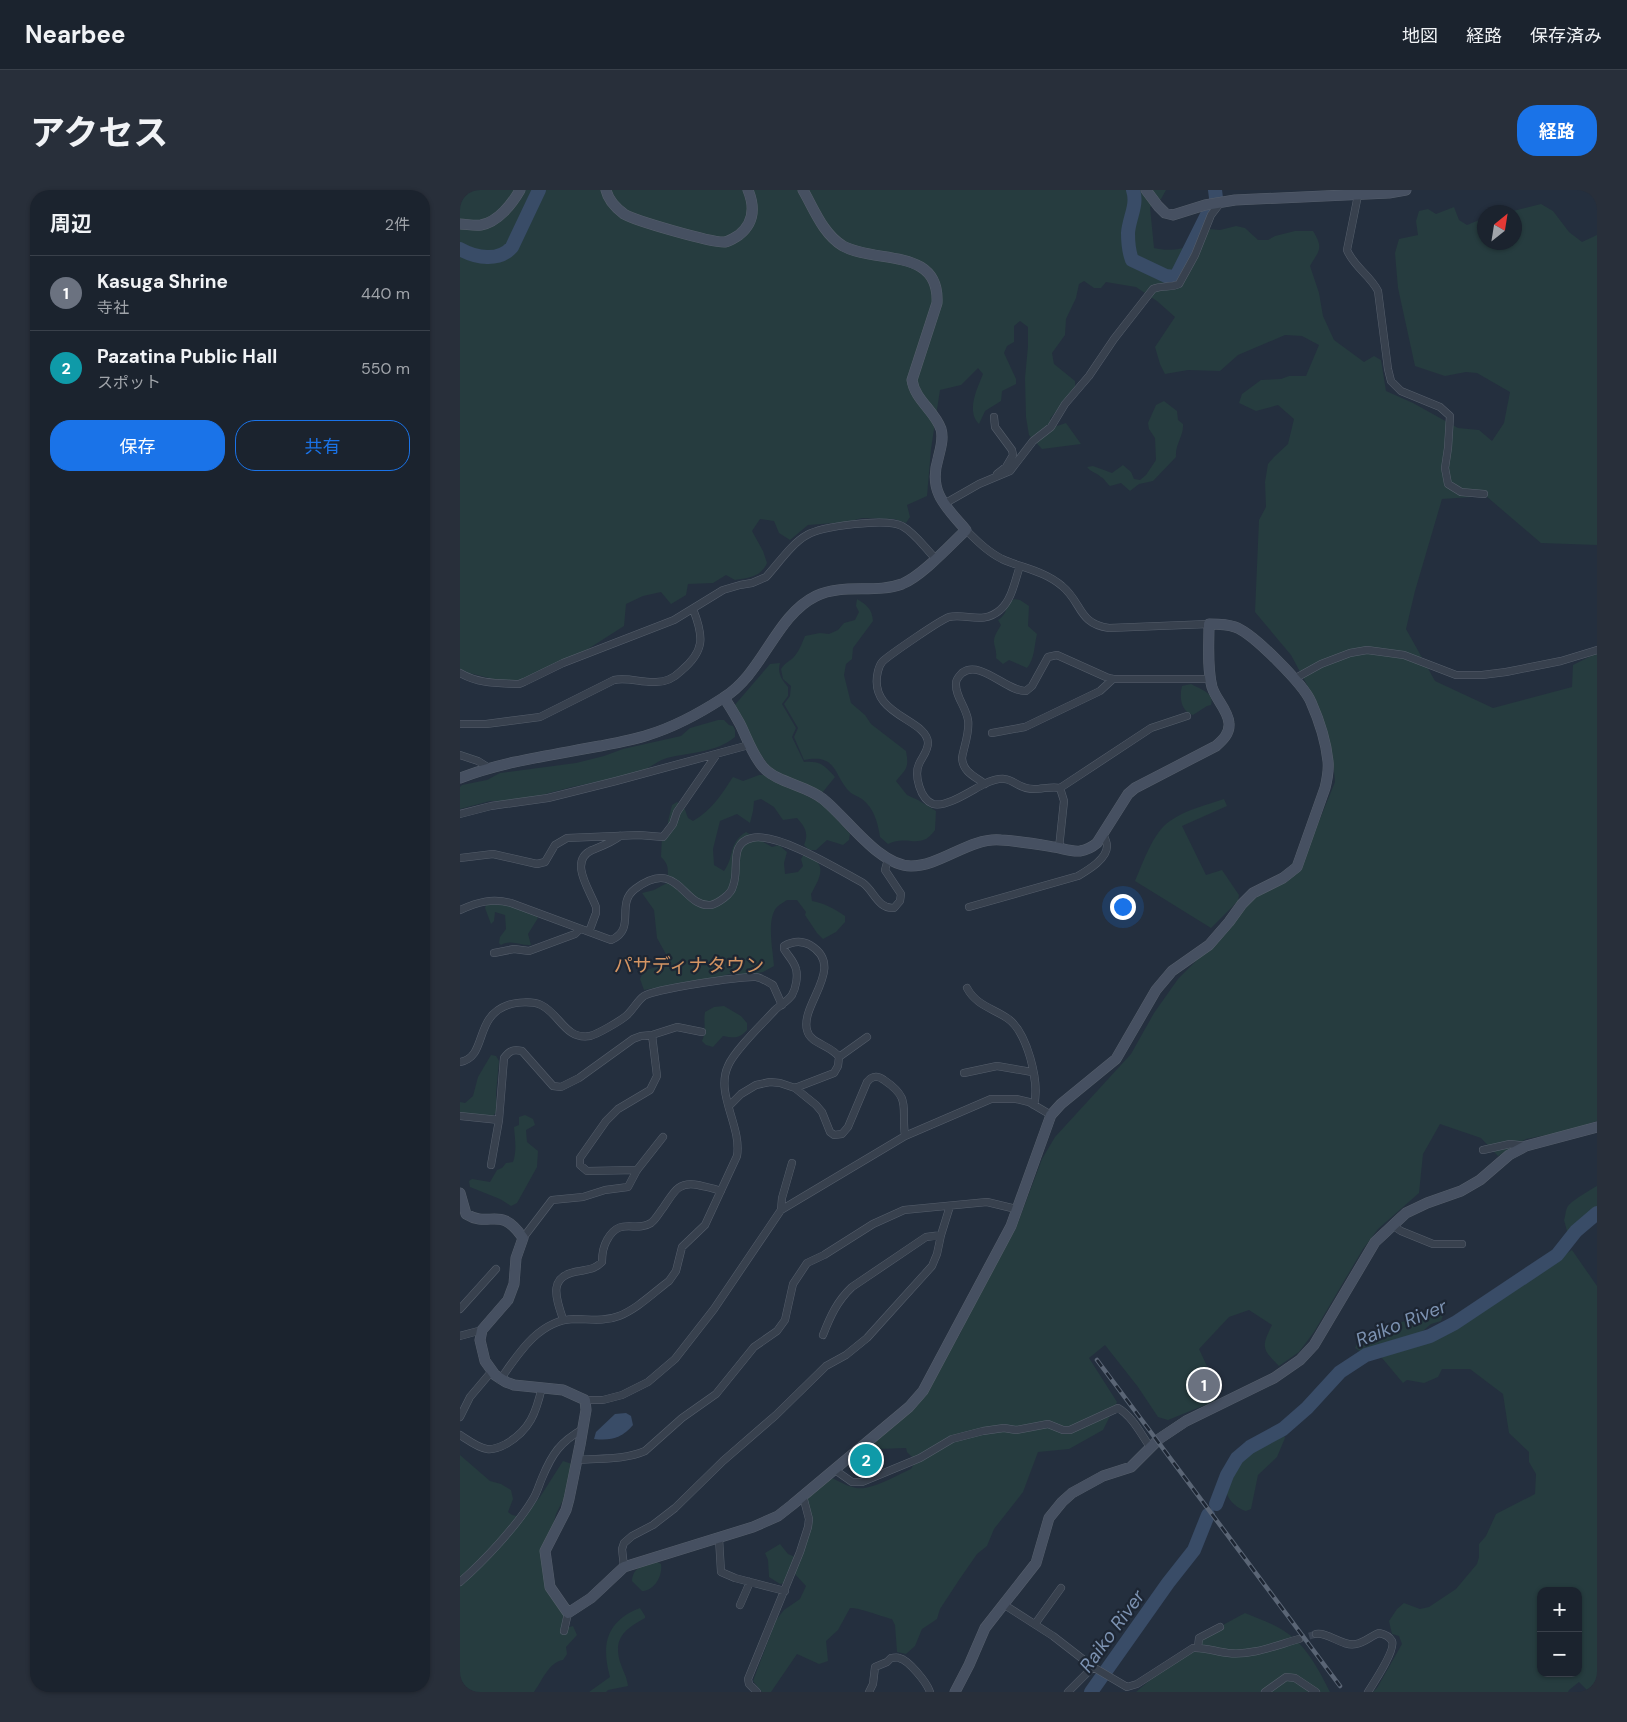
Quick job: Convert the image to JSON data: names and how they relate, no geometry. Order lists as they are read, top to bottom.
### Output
{
  "districts": ["パサディナタウン"],
  "water": ["Raiko River"],
  "north": "top right",
  "page": {
    "header": "Nearbee",
    "nav": ["地図", "経路", "保存済み"],
    "title": "アクセス",
    "buttons": [
      "経路",
      ["保存", "共有"]
    ],
    "heading": ["周辺", "2件"],
    "list": [
      {
        "mark": "1",
        "name": "Kasuga Shrine",
        "note": "寺社",
        "value": "440 m"
      },
      {
        "mark": "2",
        "name": "Pazatina Public Hall",
        "note": "スポット",
        "value": "550 m"
      }
    ],
    "pins": ["1", "2"],
    "map_buttons": ["+", "−"]
  }
}
